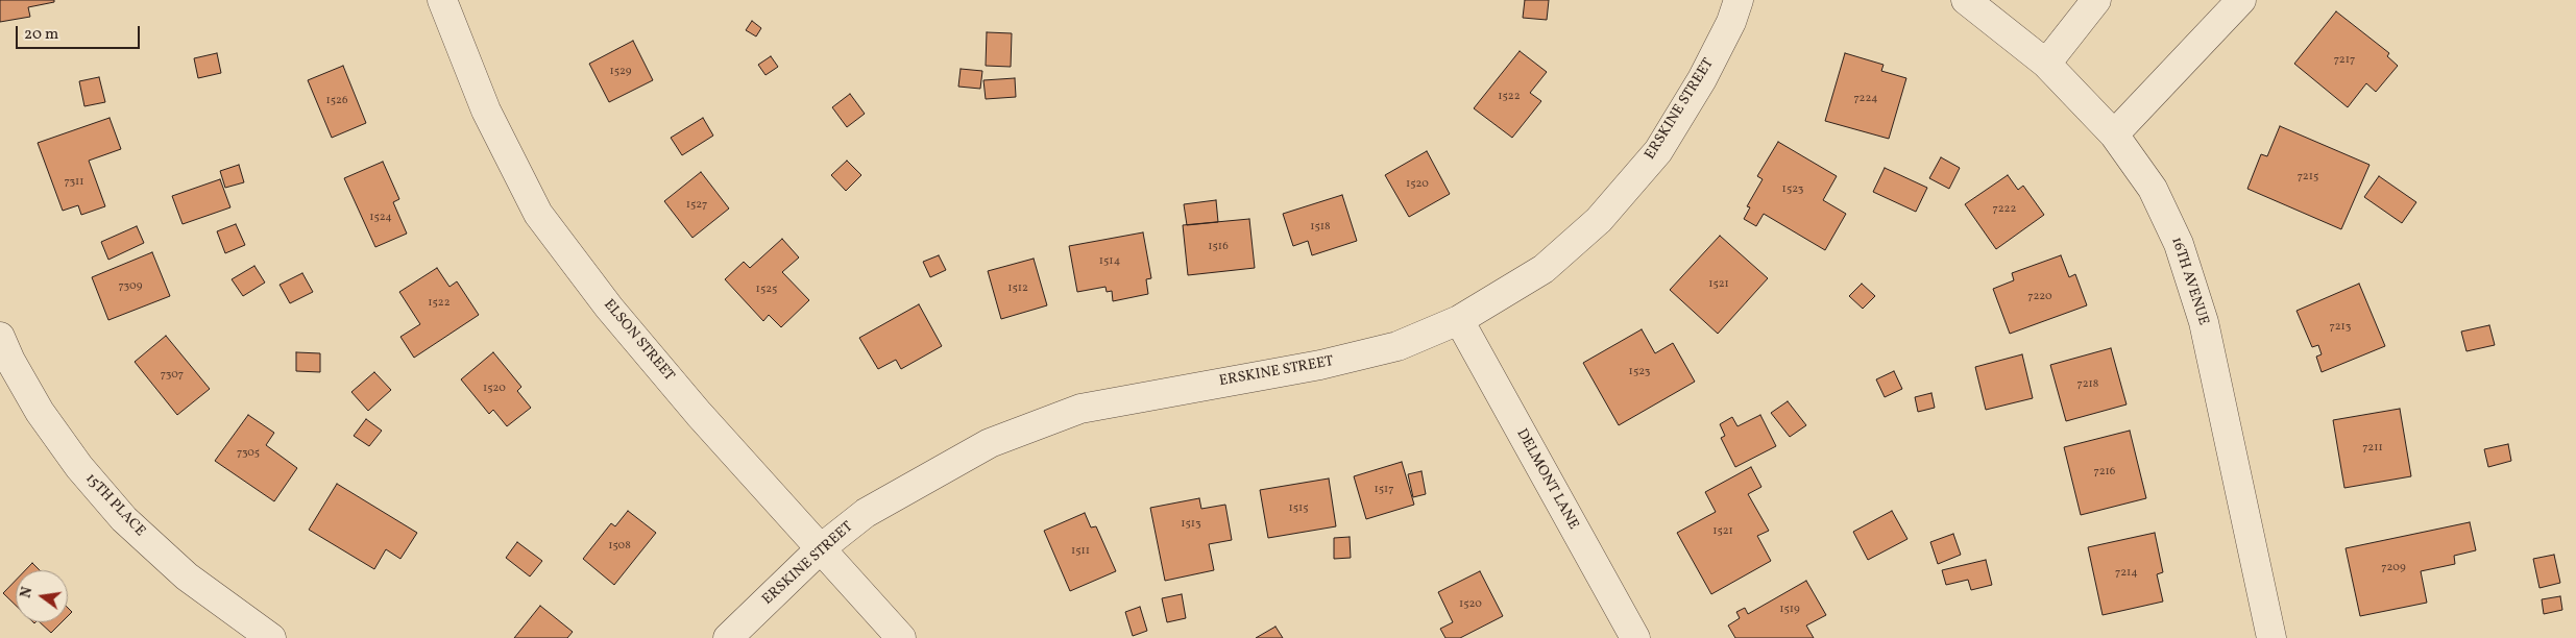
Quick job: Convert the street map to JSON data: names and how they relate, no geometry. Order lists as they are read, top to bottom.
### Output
{
  "streets": {
    "street": [
      "ERSKINE STREET",
      "16TH AVENUE",
      "ELSON STREET",
      "DELMONT LANE",
      "15TH PLACE"
    ]
  },
  "crossings": [
    ["ERSKINE STREET", "ELSON STREET"],
    ["ERSKINE STREET", "DELMONT LANE"]
  ],
  "house_numbers": [
    "7217",
    "1529",
    "1522",
    "7224",
    "1526",
    "7215",
    "7311",
    "1520",
    "1523",
    "1527",
    "7222",
    "1524",
    "1518",
    "1516",
    "1514",
    "1521",
    "7309",
    "1512",
    "1525",
    "7220",
    "1522",
    "7213",
    "1523",
    "7307",
    "7218",
    "1520",
    "7211",
    "7305",
    "7216",
    "1517",
    "1515",
    "1513",
    "1521",
    "1508",
    "1511",
    "7209",
    "7214",
    "1520",
    "1519"
  ],
  "scale_bar": "20 m",
  "north": "left"
}
